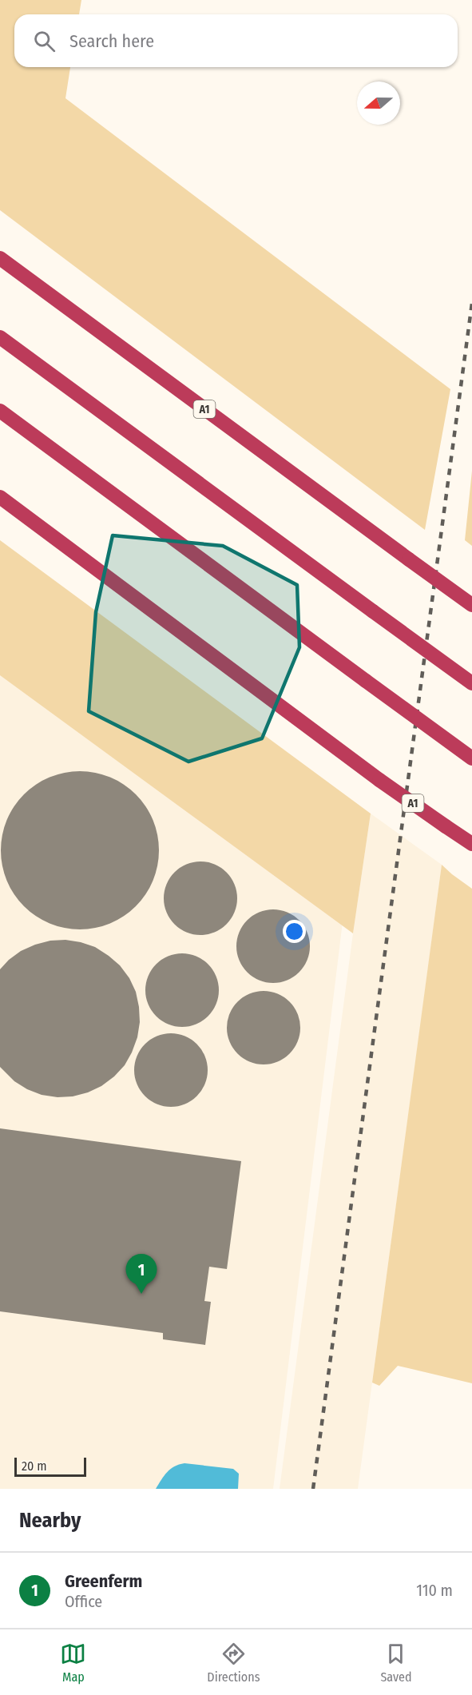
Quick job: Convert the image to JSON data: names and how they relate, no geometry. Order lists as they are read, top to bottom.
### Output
{
  "streets": {
    "highway": ["A1"]
  },
  "scale_bar": "20 m",
  "north": "left",
  "page": {
    "search": "Search here",
    "pins": "1",
    "scale": "20 m",
    "heading": "Nearby",
    "list": [
      {
        "mark": "1",
        "name": "Greenferm",
        "note": "Office",
        "value": "110 m"
      }
    ],
    "nav": ["Map", "Directions", "Saved"]
  }
}
